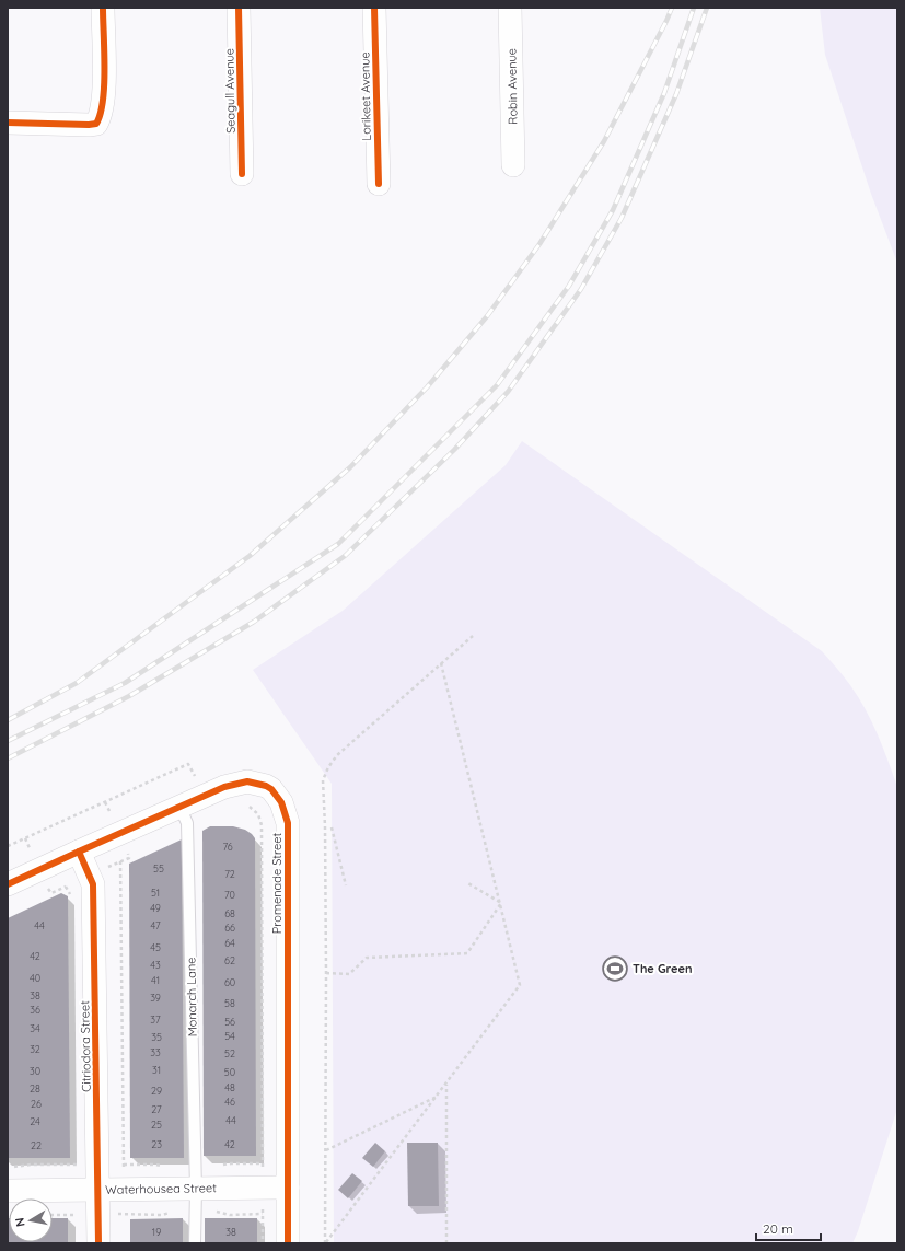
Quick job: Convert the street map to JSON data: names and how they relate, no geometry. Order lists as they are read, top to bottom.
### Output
{
  "streets": {
    "street": [
      "Robin Avenue",
      "Seagull Avenue",
      "Lorikeet Avenue",
      "Promenade Street",
      "Citriodora Street",
      "Waterhousea Street"
    ],
    "lane": ["Monarch Lane"]
  },
  "crossings": [
    ["Promenade Street", "Monarch Lane"],
    ["Promenade Street", "Citriodora Street"],
    ["Promenade Street", "Waterhousea Street"],
    ["Monarch Lane", "Waterhousea Street"],
    ["Citriodora Street", "Waterhousea Street"]
  ],
  "places": {
    "sports": ["The Green"]
  },
  "house_numbers": [
    "76",
    "55",
    "72",
    "51",
    "70",
    "49",
    "68",
    "44",
    "47",
    "66",
    "64",
    "45",
    "42",
    "62",
    "43",
    "40",
    "41",
    "60",
    "38",
    "39",
    "58",
    "36",
    "37",
    "56",
    "34",
    "54",
    "35",
    "32",
    "33",
    "52",
    "31",
    "30",
    "50",
    "48",
    "28",
    "29",
    "46",
    "26",
    "27",
    "44",
    "24",
    "25",
    "23",
    "42",
    "22",
    "19",
    "38"
  ],
  "scale_bar": "20 m",
  "north": "left"
}
